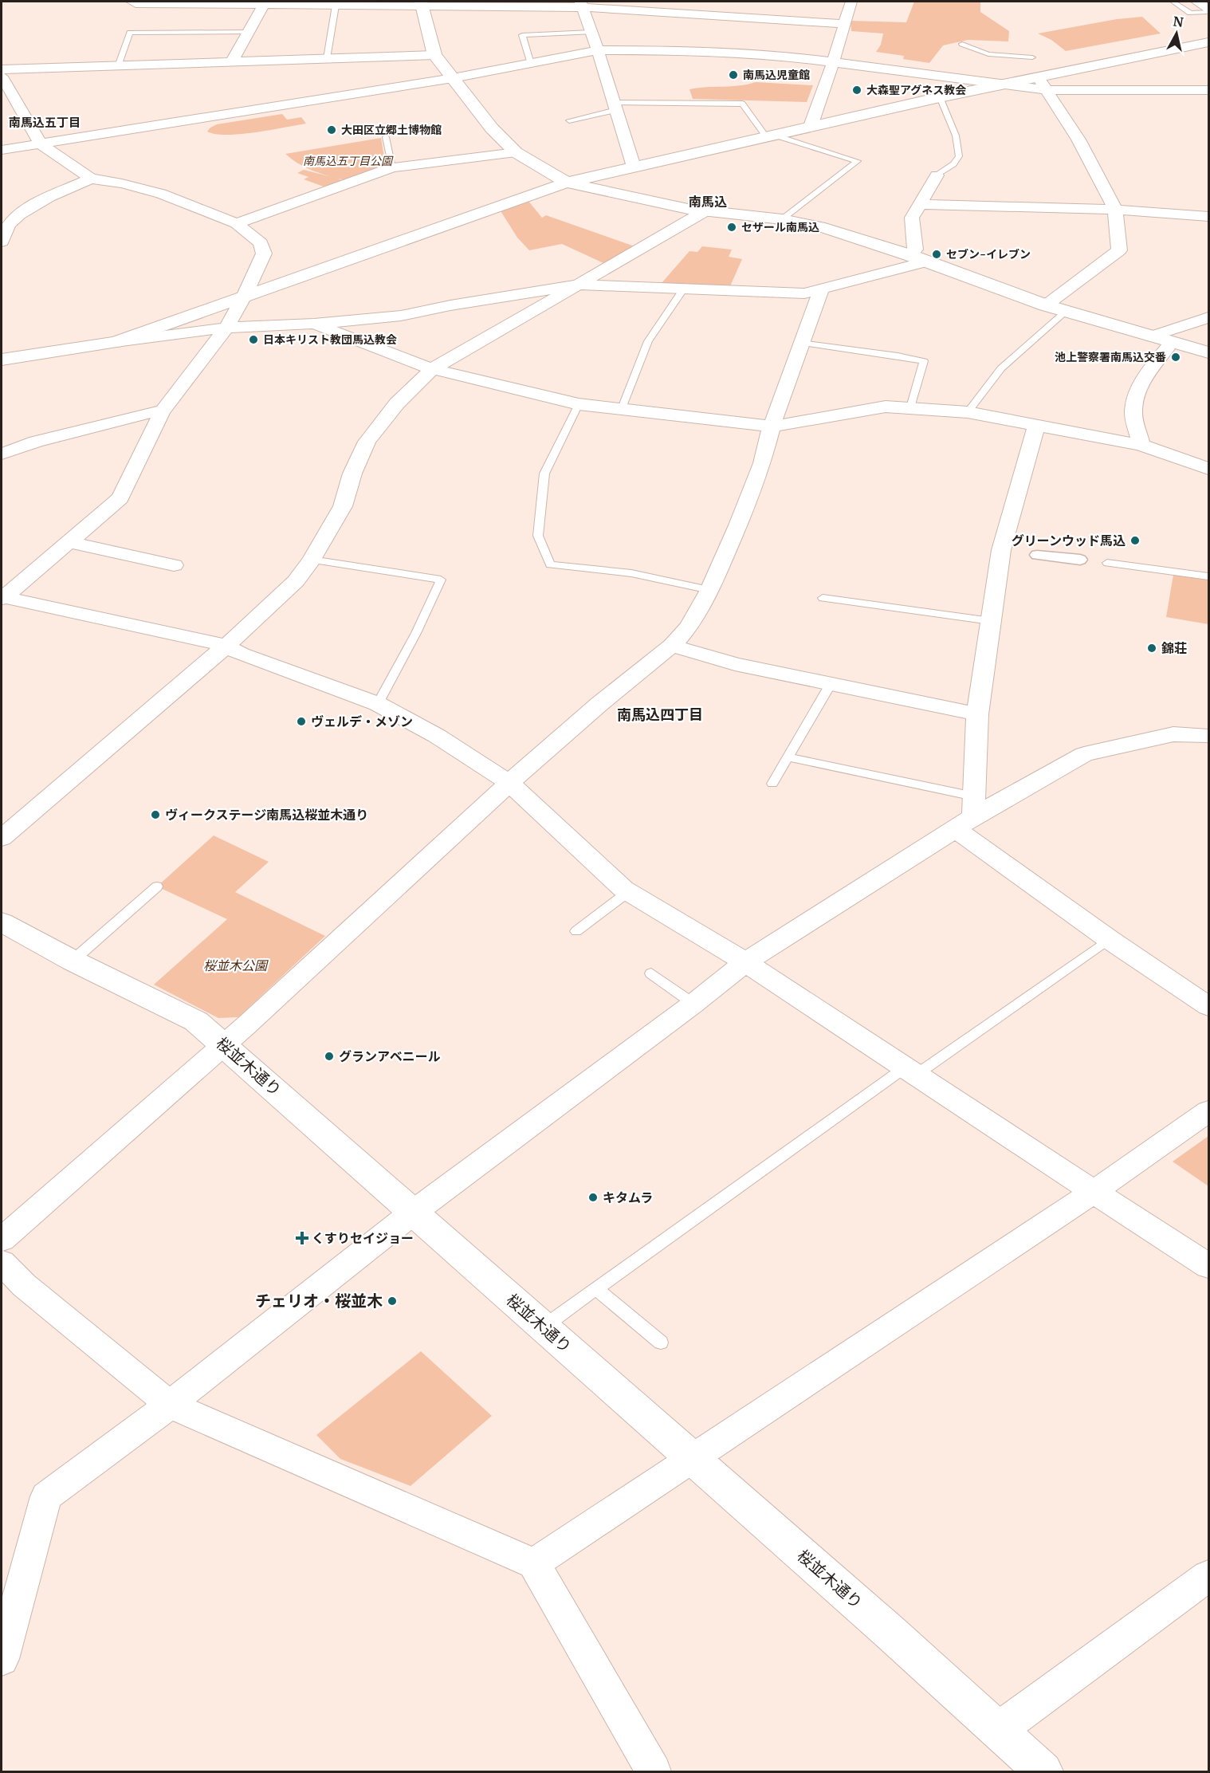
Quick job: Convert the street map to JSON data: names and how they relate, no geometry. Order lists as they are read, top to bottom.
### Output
{
  "streets": {
    "street": ["桜並木通り"]
  },
  "districts": ["南馬込五丁目", "南馬込", "南馬込四丁目"],
  "parks": ["南馬込五丁目公園", "桜並木公園"],
  "places": {
    "other": [
      "南馬込児童館",
      "大森聖アグネス教会",
      "大田区立郷土博物館",
      "セザール南馬込",
      "セブン-イレブン",
      "日本キリスト教団馬込教会",
      "池上警察署南馬込交番",
      "グリーンウッド馬込",
      "錦荘",
      "ヴェルデ・メゾン",
      "ヴィークステージ南馬込桜並木通り",
      "グランアベニール",
      "キタムラ",
      "チェリオ・桜並木"
    ],
    "health": ["くすりセイジョー"]
  },
  "north": "top"
}
